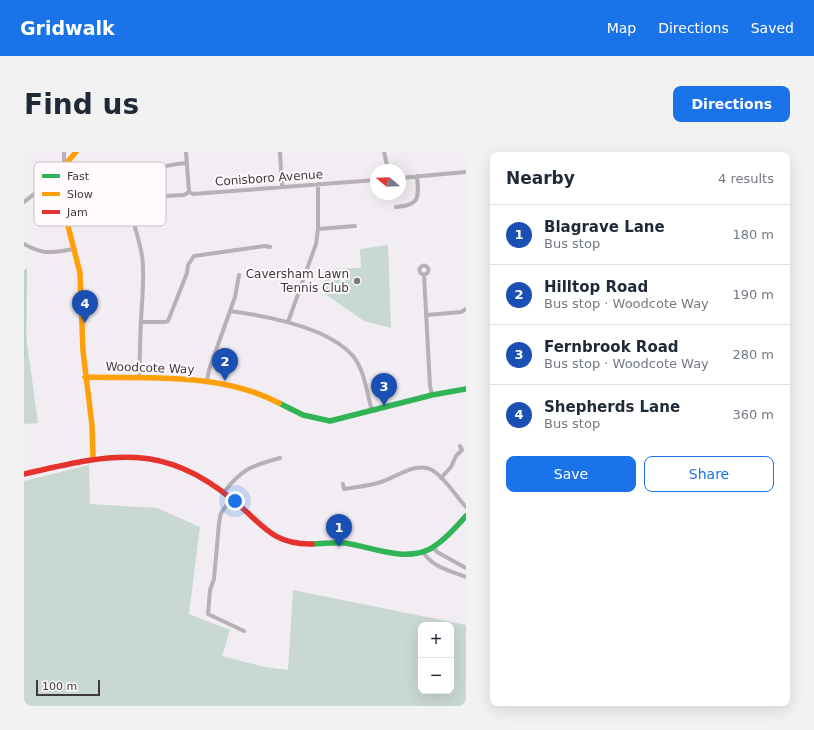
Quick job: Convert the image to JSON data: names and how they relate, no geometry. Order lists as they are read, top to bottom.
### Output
{
  "streets": {
    "street": ["Conisboro Avenue", "Woodcote Way"]
  },
  "places": ["Caversham Lawn Tennis Club"],
  "legend": ["Fast", "Slow", "Jam"],
  "scale_bar": "100 m",
  "north": "left",
  "page": {
    "header": "Gridwalk",
    "nav": ["Map", "Directions", "Saved"],
    "buttons": [
      "Directions",
      ["Save", "Share"]
    ],
    "title": "Find us",
    "heading": ["Nearby", "4 results"],
    "list": [
      {
        "mark": "1",
        "name": "Blagrave Lane",
        "note": "Bus stop",
        "value": "180 m"
      },
      {
        "mark": "2",
        "name": "Hilltop Road",
        "note": "Bus stop · Woodcote Way",
        "value": "190 m"
      },
      {
        "mark": "3",
        "name": "Fernbrook Road",
        "note": "Bus stop · Woodcote Way",
        "value": "280 m"
      },
      {
        "mark": "4",
        "name": "Shepherds Lane",
        "note": "Bus stop",
        "value": "360 m"
      }
    ],
    "pins": [
      "4",
      "2",
      "3",
      "1"
    ],
    "map_buttons": ["+", "−"],
    "scale": "100 m"
  }
}
